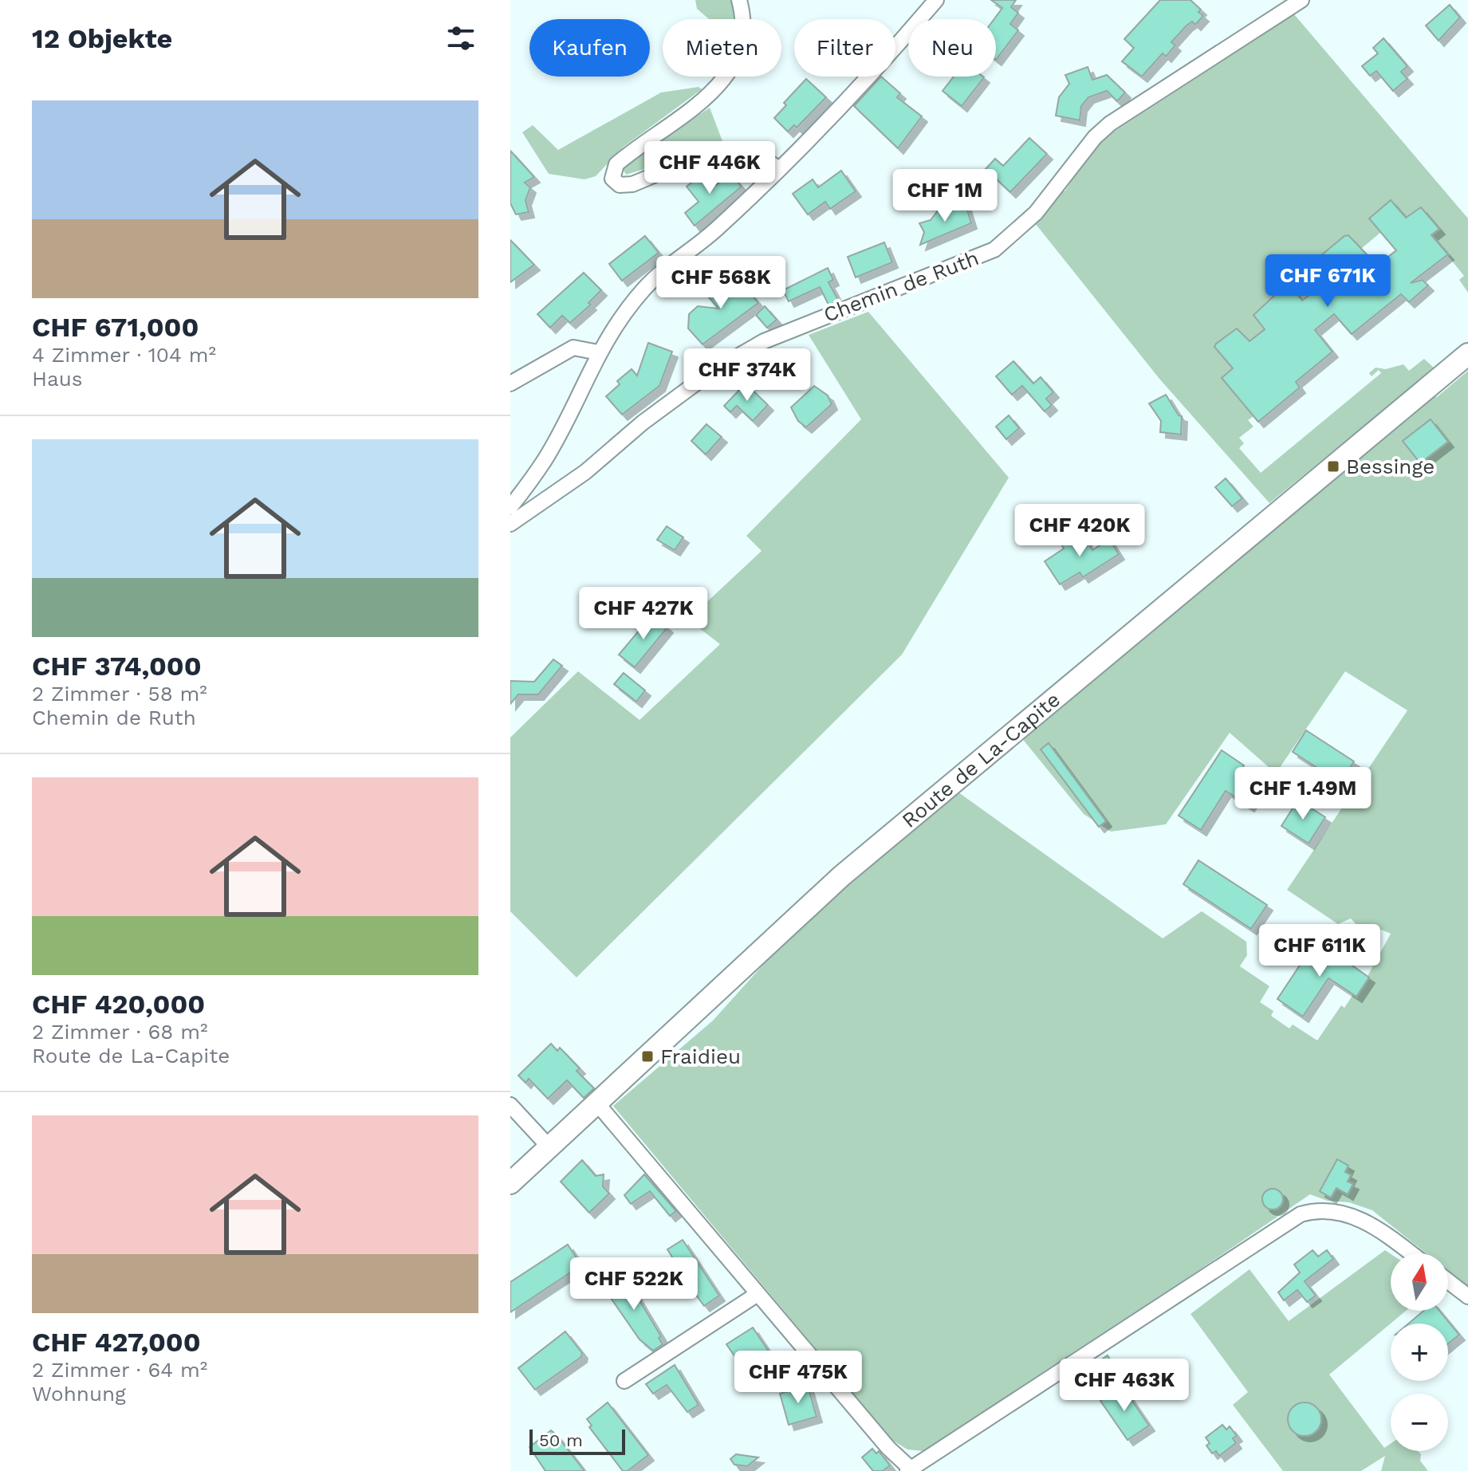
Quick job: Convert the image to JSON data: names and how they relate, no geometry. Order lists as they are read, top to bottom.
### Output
{
  "streets": {
    "street": ["Chemin de Ruth", "Route de La-Capite"]
  },
  "places": {
    "transit": ["Bessinge", "Fraidieu"]
  },
  "scale_bar": "50 m",
  "north": "top",
  "page": {
    "heading": "12 Objekte",
    "chip": [
      "Kaufen",
      "Mieten",
      "Filter",
      "Neu"
    ],
    "list": [
      {
        "name": "CHF 671,000",
        "note": "4 Zimmer · 104 m² · Haus"
      },
      {
        "name": "CHF 374,000",
        "note": "2 Zimmer · 58 m² · Chemin de Ruth"
      },
      {
        "name": "CHF 420,000",
        "note": "2 Zimmer · 68 m² · Route de La-Capite"
      },
      {
        "name": "CHF 427,000",
        "note": "2 Zimmer · 64 m² · Wohnung"
      }
    ],
    "price": [
      "CHF 446K",
      "CHF 1M",
      "CHF 671K",
      "CHF 568K",
      "CHF 374K",
      "CHF 420K",
      "CHF 427K",
      "CHF 1.49M",
      "CHF 611K",
      "CHF 522K",
      "CHF 475K",
      "CHF 463K"
    ],
    "map_buttons": ["+", "−"],
    "scale": "50 m"
  }
}
